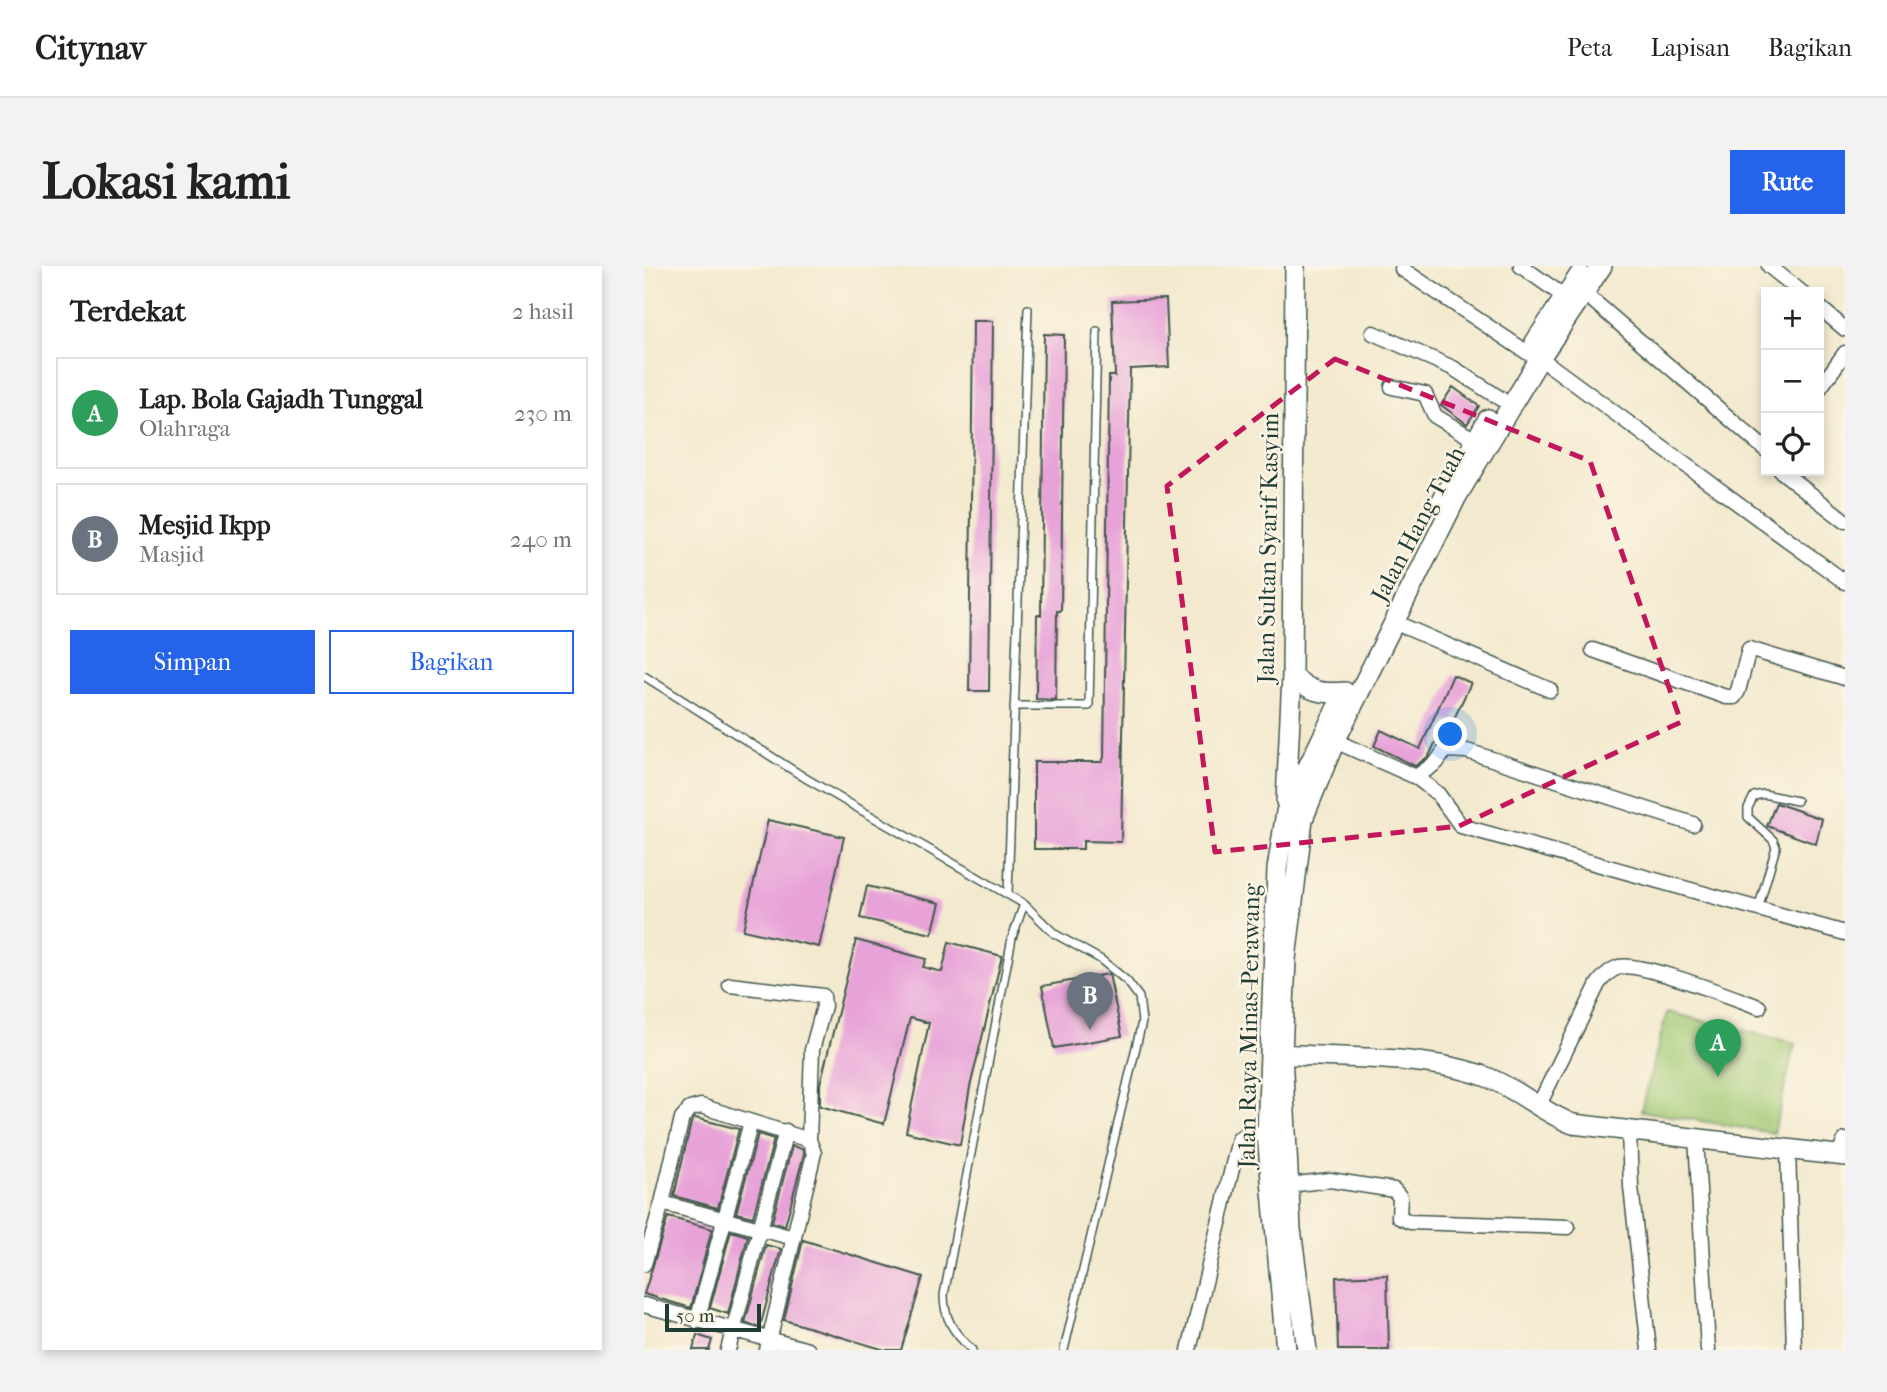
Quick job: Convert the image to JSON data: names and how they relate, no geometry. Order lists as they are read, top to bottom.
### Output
{
  "streets": {
    "main road": ["Jalan Hang Tuah", "Jalan Sultan Syarif Kasyim", "Jalan Raya Minas-Perawang"]
  },
  "crossings": [
    ["Jalan Hang Tuah", "Jalan Sultan Syarif Kasyim"],
    ["Jalan Hang Tuah", "Jalan Raya Minas-Perawang"],
    ["Jalan Sultan Syarif Kasyim", "Jalan Raya Minas-Perawang"]
  ],
  "scale_bar": "50 m",
  "page": {
    "header": "Citynav",
    "nav": ["Peta", "Lapisan", "Bagikan"],
    "buttons": [
      "Rute",
      ["Simpan", "Bagikan"]
    ],
    "title": "Lokasi kami",
    "heading": ["Terdekat", "2 hasil"],
    "map_buttons": ["+", "−"],
    "list": [
      {
        "mark": "A",
        "name": "Lap. Bola Gajadh Tunggal",
        "note": "Olahraga",
        "value": "230 m"
      },
      {
        "mark": "B",
        "name": "Mesjid Ikpp",
        "note": "Masjid",
        "value": "240 m"
      }
    ],
    "pins": ["B", "A"],
    "scale": "50 m"
  }
}
